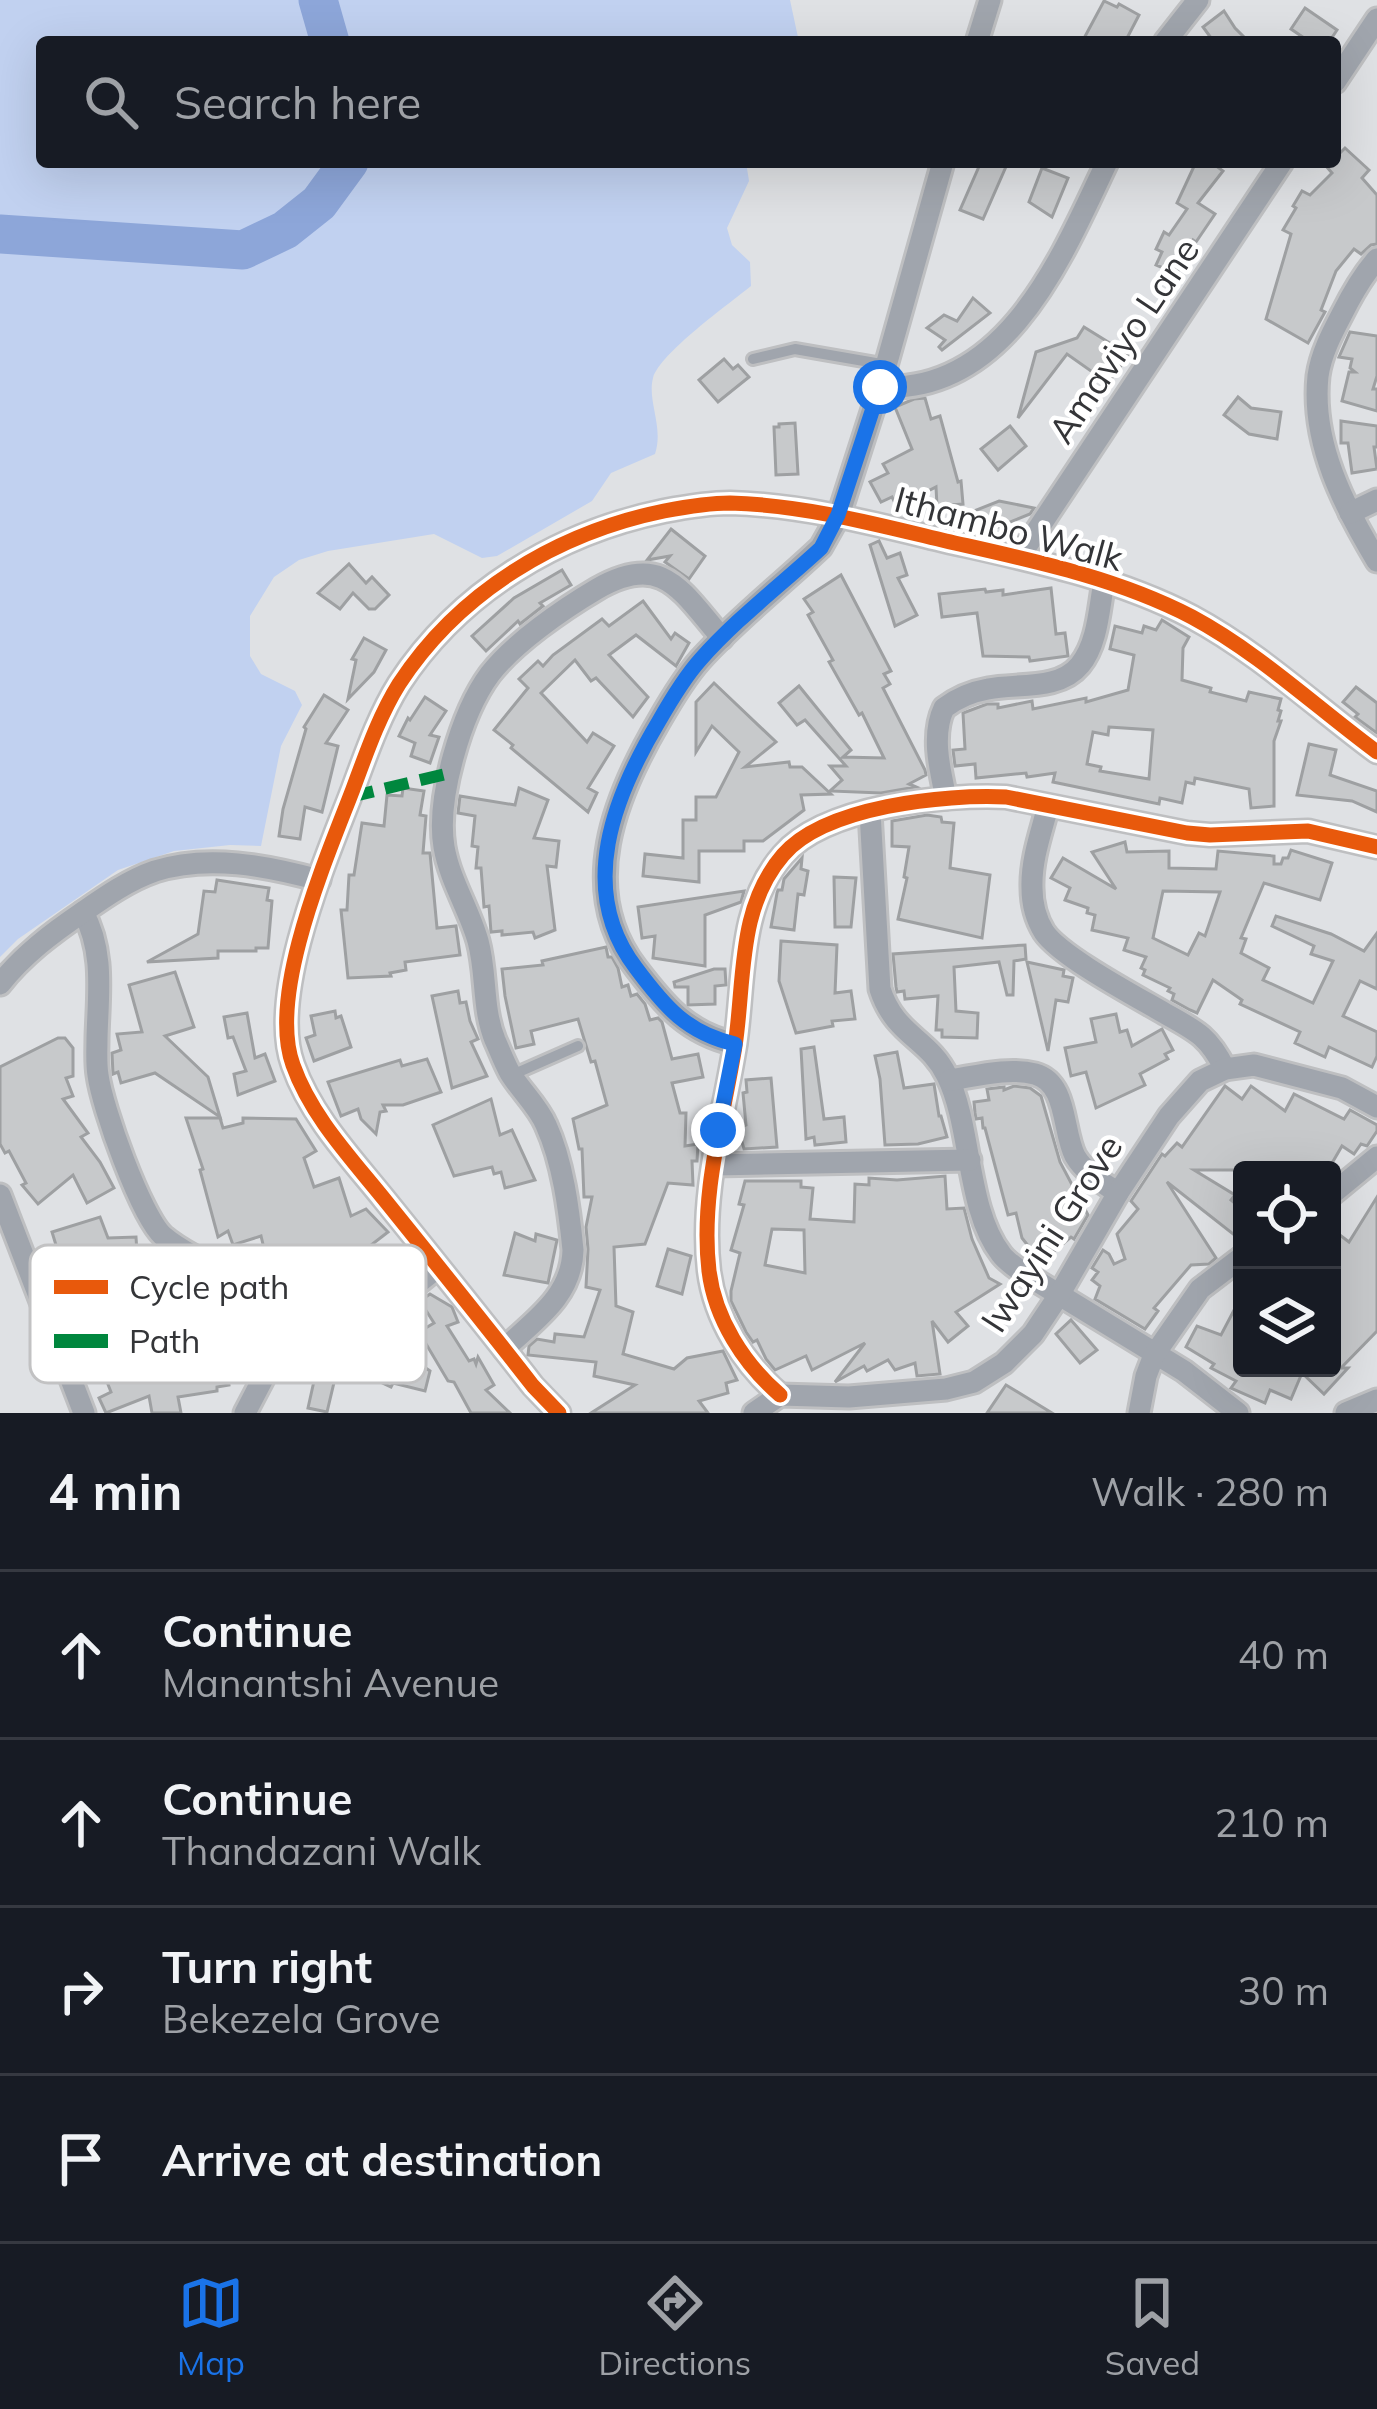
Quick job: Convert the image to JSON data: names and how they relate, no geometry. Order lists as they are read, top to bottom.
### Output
{
  "streets": {
    "street": ["Amaviyo Lane", "Ithambo Walk", "Iwayini Grove"]
  },
  "crossings": [
    ["Amaviyo Lane", "Ithambo Walk"]
  ],
  "legend": ["Cycle path", "Path"],
  "page": {
    "search": "Search here",
    "heading": ["4 min", "Walk · 280 m"],
    "list": [
      ["Continue", "Manantshi Avenue", "40 m"],
      ["Continue", "Thandazani Walk", "210 m"],
      ["Turn right", "Bekezela Grove", "30 m"],
      "Arrive at destination"
    ],
    "nav": ["Map", "Directions", "Saved"]
  }
}
